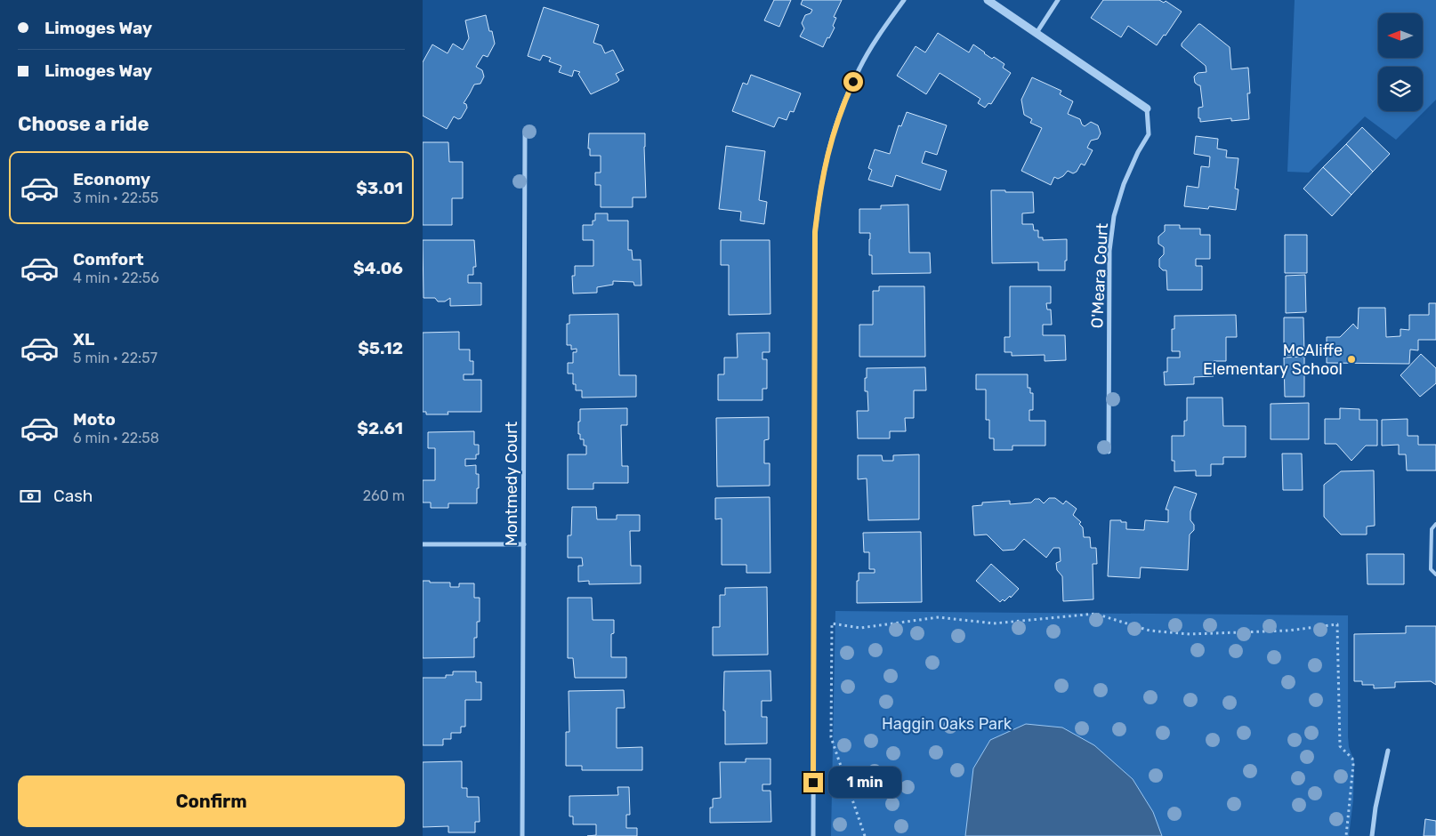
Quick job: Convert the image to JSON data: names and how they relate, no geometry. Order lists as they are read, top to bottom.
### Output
{
  "streets": {
    "street": ["O'Meara Court", "Montmedy Court"]
  },
  "parks": ["Haggin Oaks Park"],
  "places": ["McAliffe Elementary School"],
  "north": "left",
  "page": {
    "banner": ["Limoges Way", "Limoges Way"],
    "heading": "Choose a ride",
    "list": [
      {
        "name": "Economy",
        "note": "3 min · 22:55",
        "value": "$3.01"
      },
      {
        "name": "Comfort",
        "note": "4 min · 22:56",
        "value": "$4.06"
      },
      {
        "name": "XL",
        "note": "5 min · 22:57",
        "value": "$5.12"
      },
      {
        "name": "Moto",
        "note": "6 min · 22:58",
        "value": "$2.61"
      }
    ],
    "pay": ["Cash", "260 m"],
    "buttons": "Confirm",
    "bubble": "1 min"
  }
}
